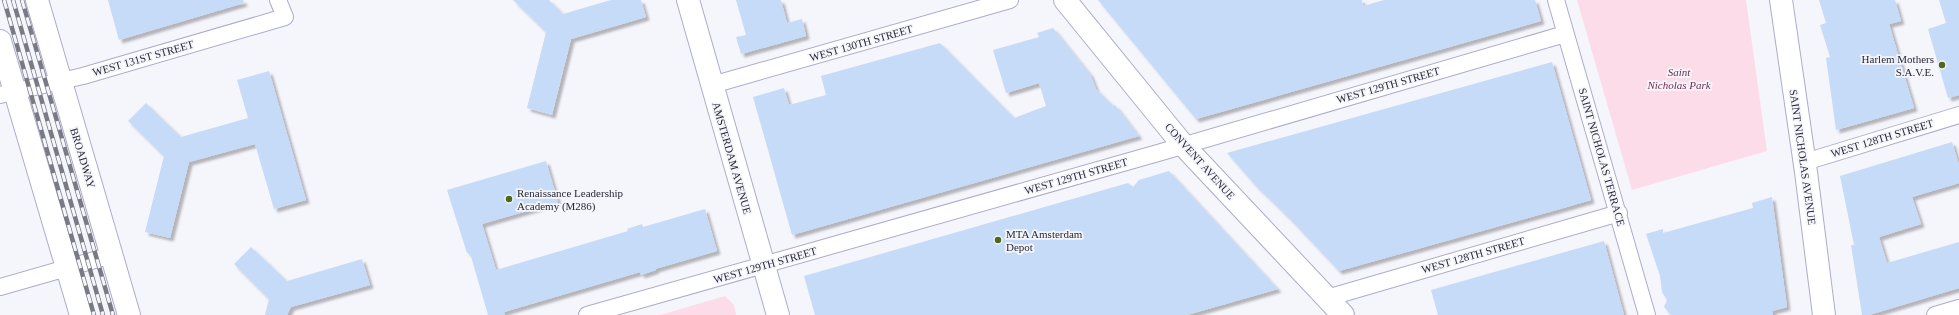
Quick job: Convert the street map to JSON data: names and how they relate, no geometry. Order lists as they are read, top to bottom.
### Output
{
  "streets": {
    "main road": [
      "SAINT NICHOLAS AVENUE",
      "BROADWAY",
      "AMSTERDAM AVENUE",
      "CONVENT AVENUE"
    ],
    "street": [
      "WEST 130TH STREET",
      "WEST 131ST STREET",
      "WEST 129TH STREET",
      "WEST 128TH STREET",
      "SAINT NICHOLAS TERRACE"
    ]
  },
  "crossings": [
    ["WEST 130TH STREET", "AMSTERDAM AVENUE"],
    ["WEST 131ST STREET", "BROADWAY"],
    ["WEST 129TH STREET", "SAINT NICHOLAS TERRACE"],
    ["WEST 129TH STREET", "AMSTERDAM AVENUE"],
    ["WEST 129TH STREET", "CONVENT AVENUE"],
    ["WEST 128TH STREET", "SAINT NICHOLAS TERRACE"],
    ["WEST 128TH STREET", "SAINT NICHOLAS AVENUE"],
    ["WEST 128TH STREET", "CONVENT AVENUE"]
  ],
  "parks": ["Saint Nicholas Park"],
  "places": ["Harlem Mothers S.A.V.E.", "Renaissance Leadership Academy (M286)", "MTA Amsterdam Depot"]
}
